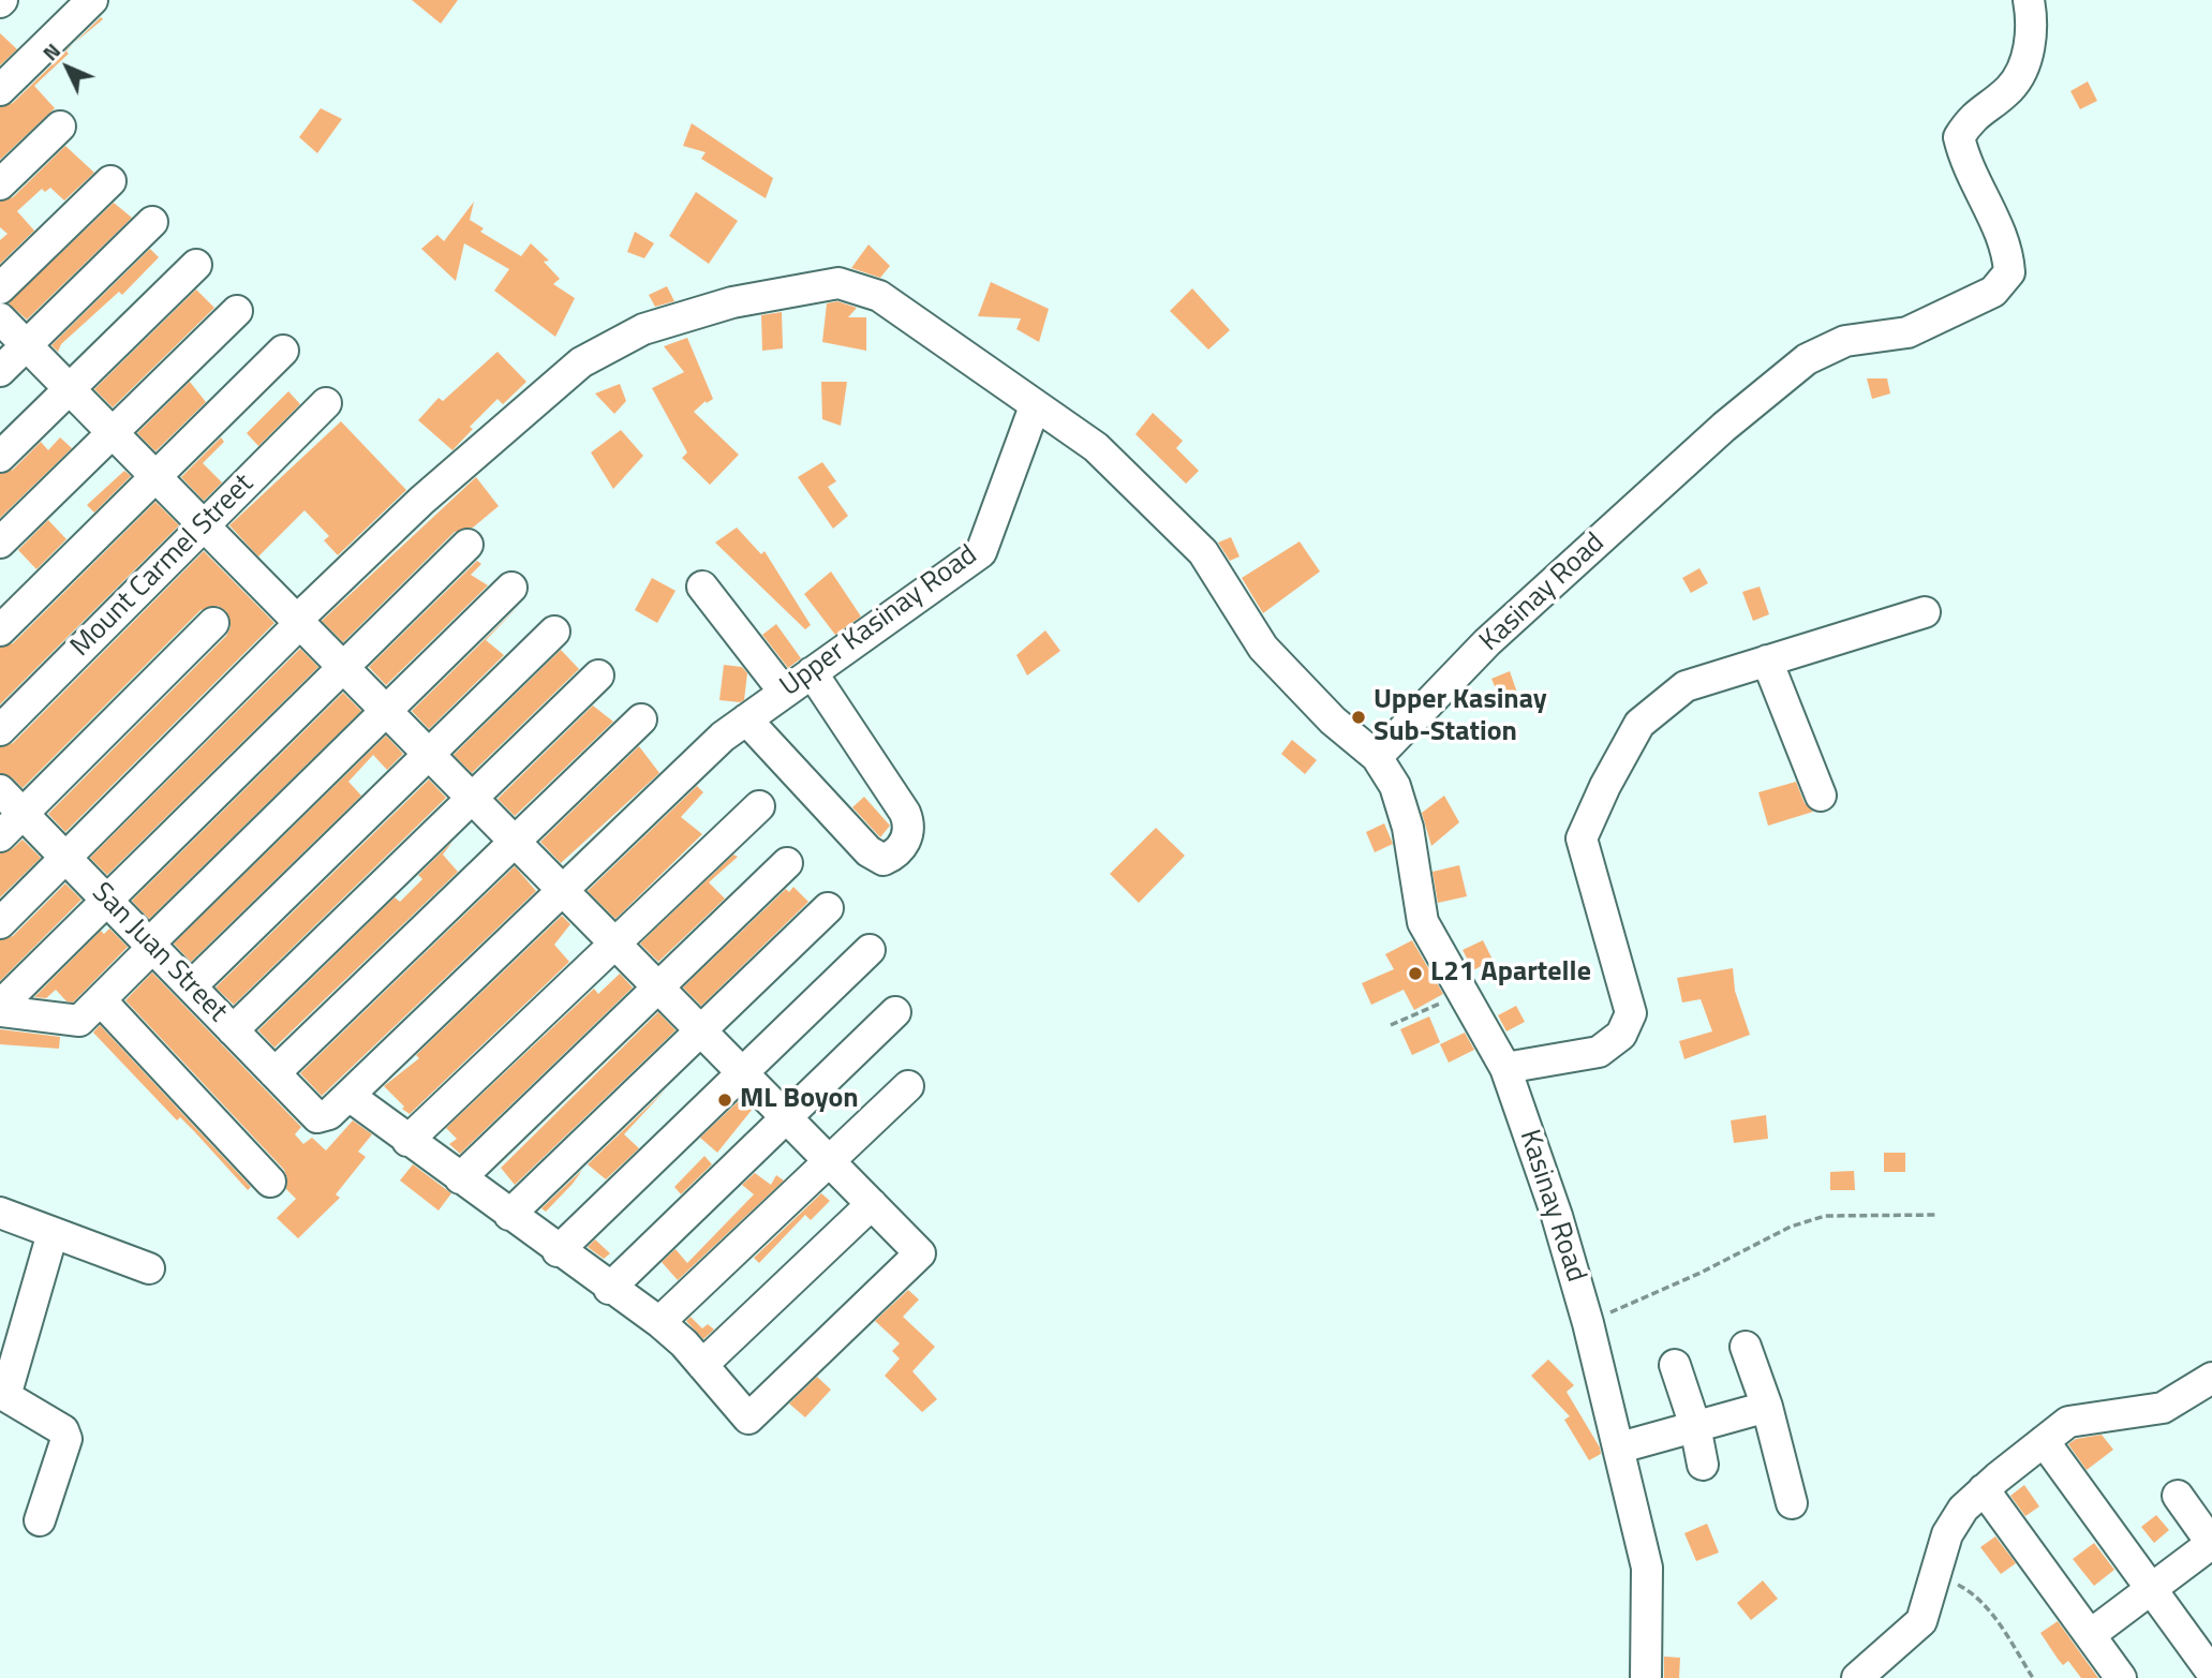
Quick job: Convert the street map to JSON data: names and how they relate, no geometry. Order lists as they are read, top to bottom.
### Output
{
  "streets": {
    "street": [
      "Mount Carmel Street",
      "Kasinay Road",
      "Upper Kasinay Road",
      "San Juan Street"
    ]
  },
  "crossings": [
    ["Upper Kasinay Road", "San Juan Street"]
  ],
  "places": ["Upper Kasinay Sub-Station", "L21 Apartelle", "ML Boyon"],
  "north": "top left"
}
